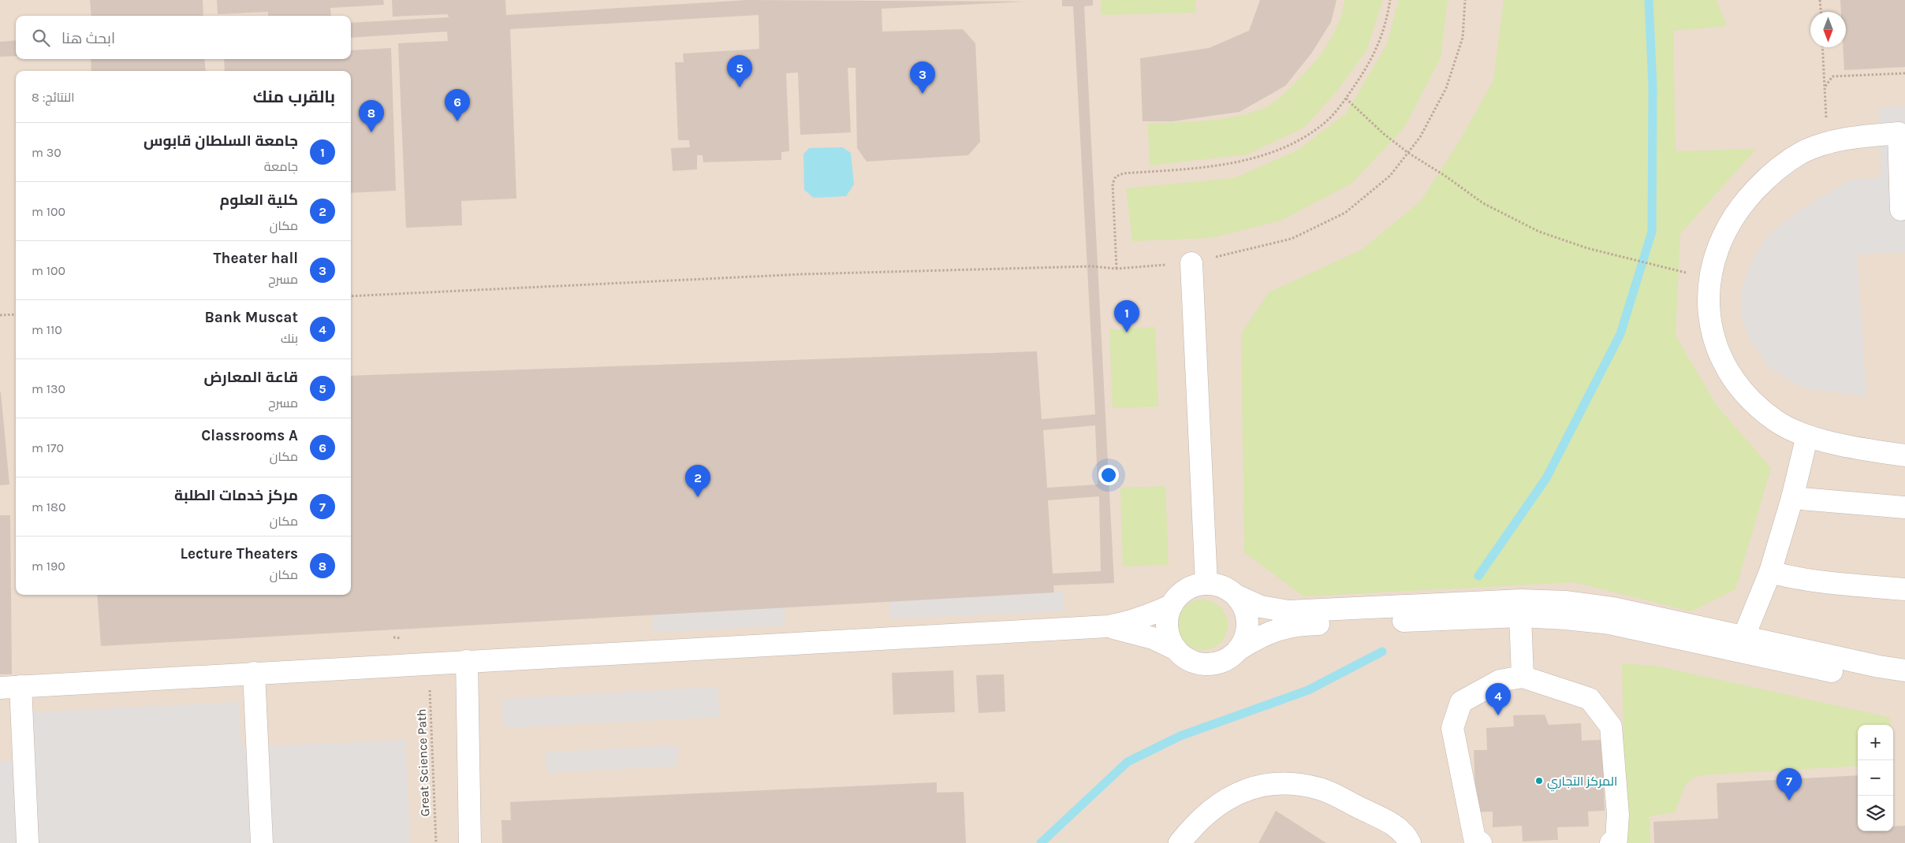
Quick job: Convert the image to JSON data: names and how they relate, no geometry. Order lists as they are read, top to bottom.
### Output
{
  "streets": {
    "path": ["Great Science Path"]
  },
  "places": ["المركز التجاري"],
  "north": "bottom",
  "page": {
    "search": "ابحث هنا",
    "pins": [
      "5",
      "3",
      "6",
      "8",
      "1",
      "2",
      "4",
      "7"
    ],
    "heading": ["بالقرب منك", "النتائج: 8"],
    "list": [
      {
        "mark": "1",
        "name": "جامعة السلطان قابوس",
        "note": "جامعة",
        "value": "30 m"
      },
      {
        "mark": "2",
        "name": "كلية العلوم",
        "note": "مكان",
        "value": "100 m"
      },
      {
        "mark": "3",
        "name": "Theater hall",
        "note": "مسرح",
        "value": "100 m"
      },
      {
        "mark": "4",
        "name": "Bank Muscat",
        "note": "بنك",
        "value": "110 m"
      },
      {
        "mark": "5",
        "name": "قاعة المعارض",
        "note": "مسرح",
        "value": "130 m"
      },
      {
        "mark": "6",
        "name": "Classrooms A",
        "note": "مكان",
        "value": "170 m"
      },
      {
        "mark": "7",
        "name": "مركز خدمات الطلبة",
        "note": "مكان",
        "value": "180 m"
      },
      {
        "mark": "8",
        "name": "Lecture Theaters",
        "note": "مكان",
        "value": "190 m"
      }
    ],
    "map_buttons": ["+", "−"]
  }
}
